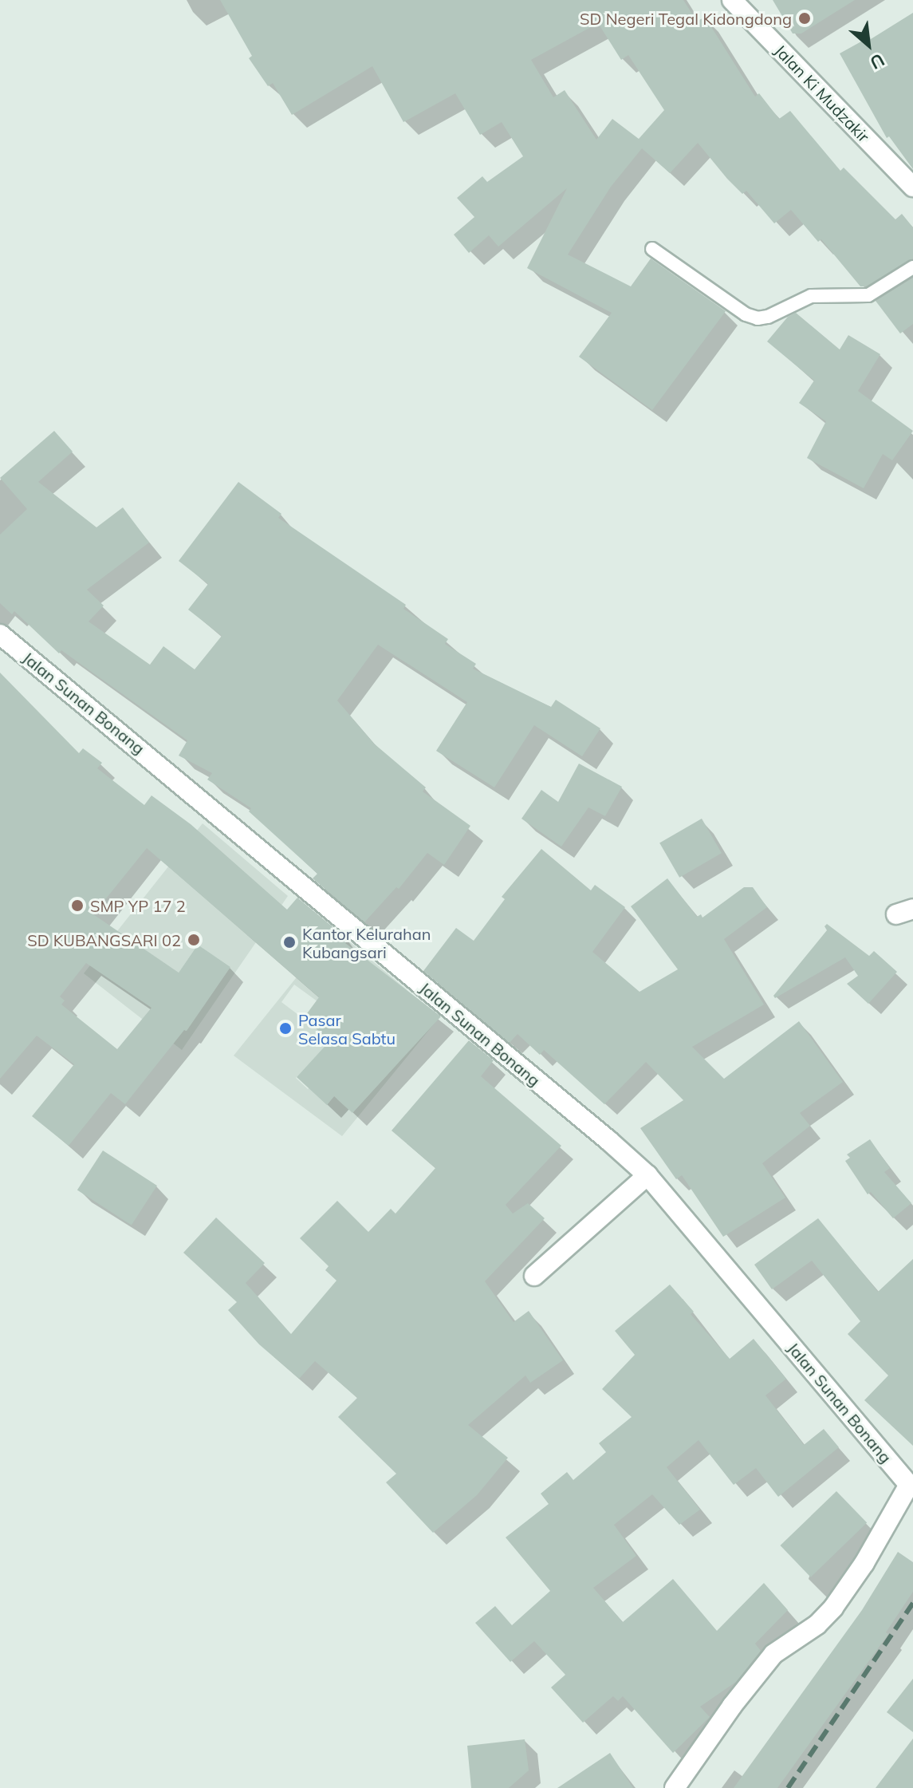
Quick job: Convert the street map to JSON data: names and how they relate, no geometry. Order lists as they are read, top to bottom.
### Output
{
  "streets": {
    "street": ["Jalan Ki Mudzakir", "Jalan Sunan Bonang"]
  },
  "places": [
    "SD Negeri Tegal Kidongdong",
    "SMP YP 17 2",
    "SD KUBANGSARI 02",
    "Kantor Kelurahan Kubangsari",
    "Pasar Selasa Sabtu"
  ],
  "north": "bottom right"
}
